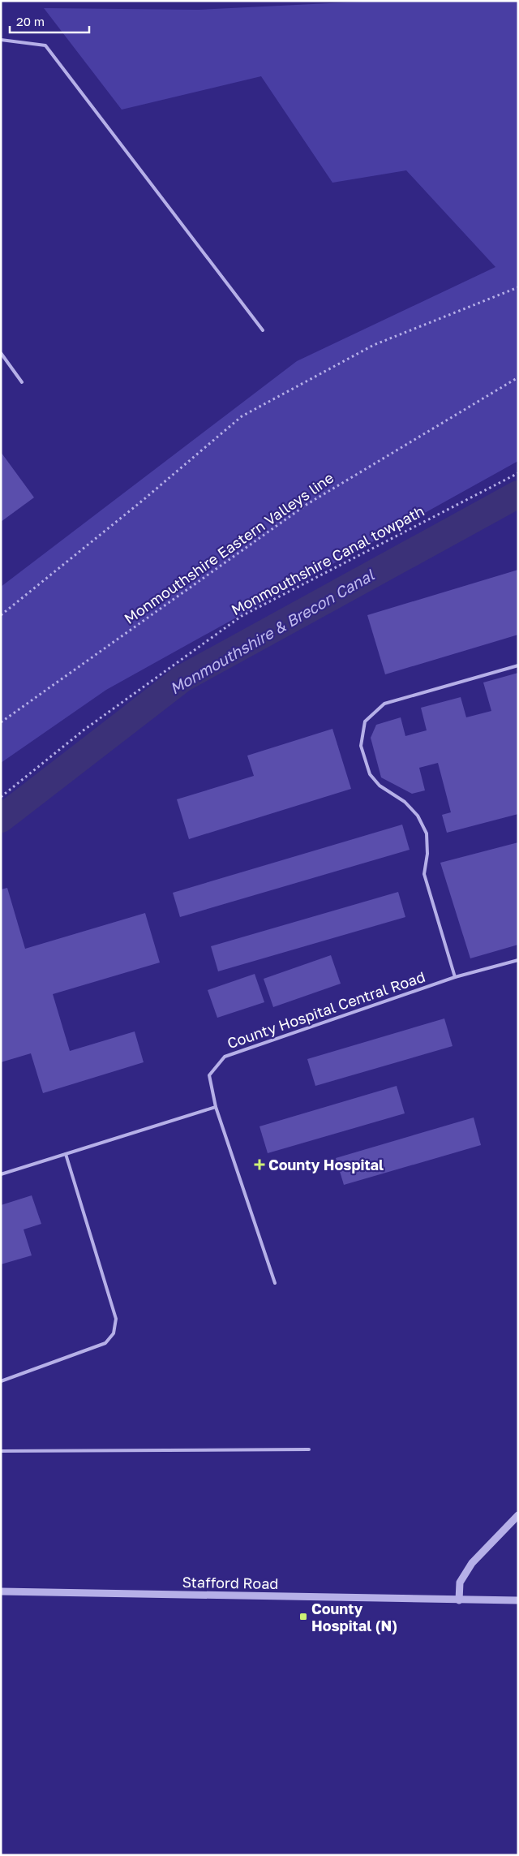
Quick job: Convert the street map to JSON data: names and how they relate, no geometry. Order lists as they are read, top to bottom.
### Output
{
  "streets": {
    "street": ["Stafford Road"],
    "lane": ["County Hospital Central Road"],
    "path": ["Monmouthshire Eastern Valleys line", "Monmouthshire Canal towpath"]
  },
  "water": ["Monmouthshire & Brecon Canal"],
  "places": {
    "health": ["County Hospital"],
    "transit": ["County Hospital (N)"]
  },
  "scale_bar": "20 m"
}
